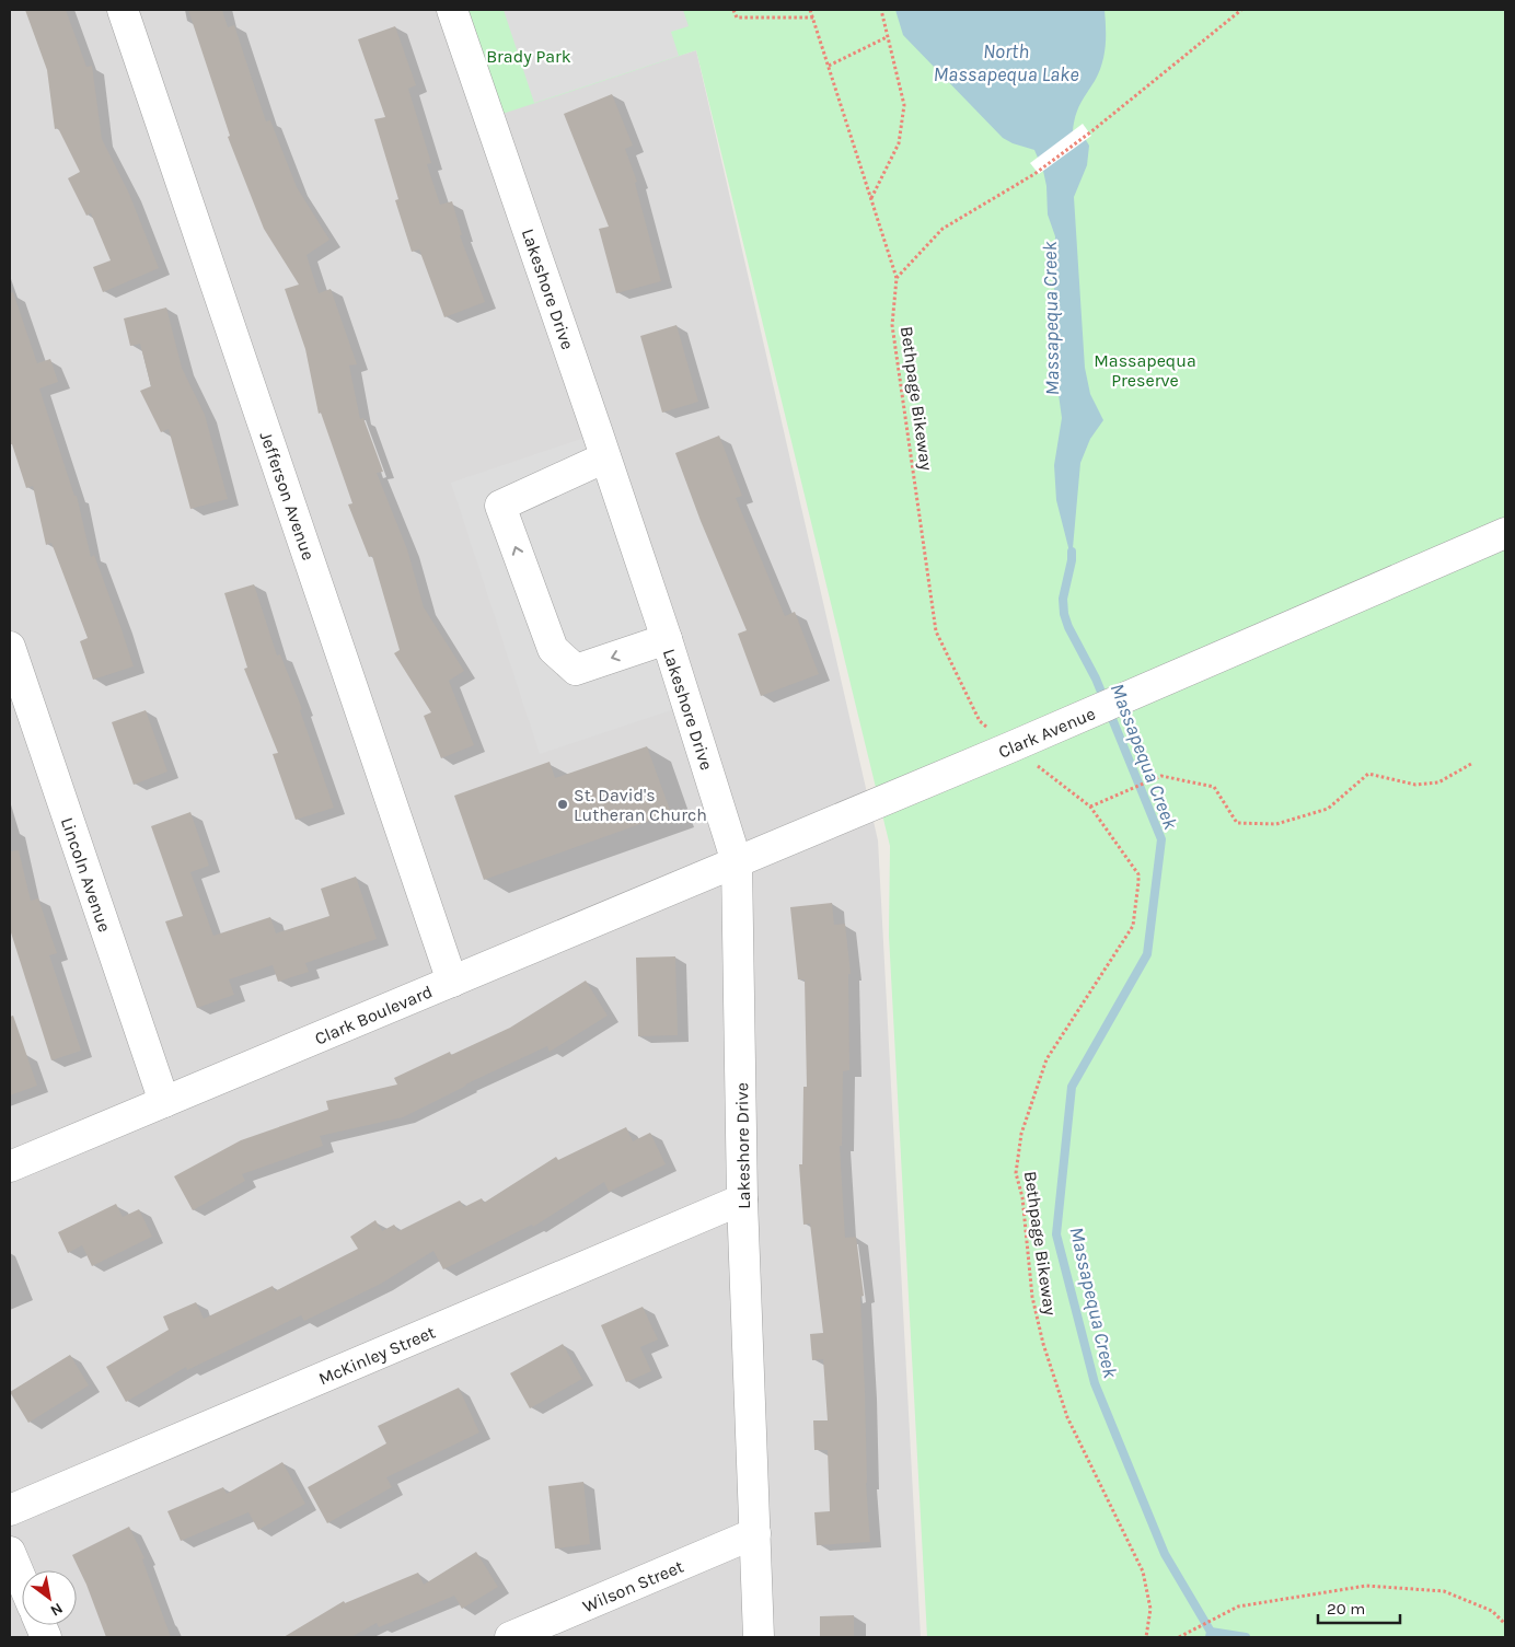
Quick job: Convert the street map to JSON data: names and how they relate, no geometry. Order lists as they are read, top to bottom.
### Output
{
  "streets": {
    "street": [
      "Lakeshore Drive",
      "Jefferson Avenue",
      "Clark Avenue",
      "Lincoln Avenue",
      "Clark Boulevard",
      "McKinley Street",
      "Wilson Street"
    ],
    "path": ["Bethpage Bikeway"]
  },
  "crossings": [
    ["Lakeshore Drive", "Clark Avenue"],
    ["Lakeshore Drive", "Clark Boulevard"],
    ["Lakeshore Drive", "McKinley Street"],
    ["Lakeshore Drive", "Wilson Street"],
    ["Jefferson Avenue", "Clark Boulevard"],
    ["Clark Avenue", "Clark Boulevard"],
    ["Lincoln Avenue", "Clark Boulevard"]
  ],
  "water": ["North Massapequa Lake", "Massapequa Creek"],
  "parks": ["Brady Park", "Massapequa Preserve"],
  "places": ["St. David's Lutheran Church"],
  "scale_bar": "20 m",
  "north": "bottom right"
}
